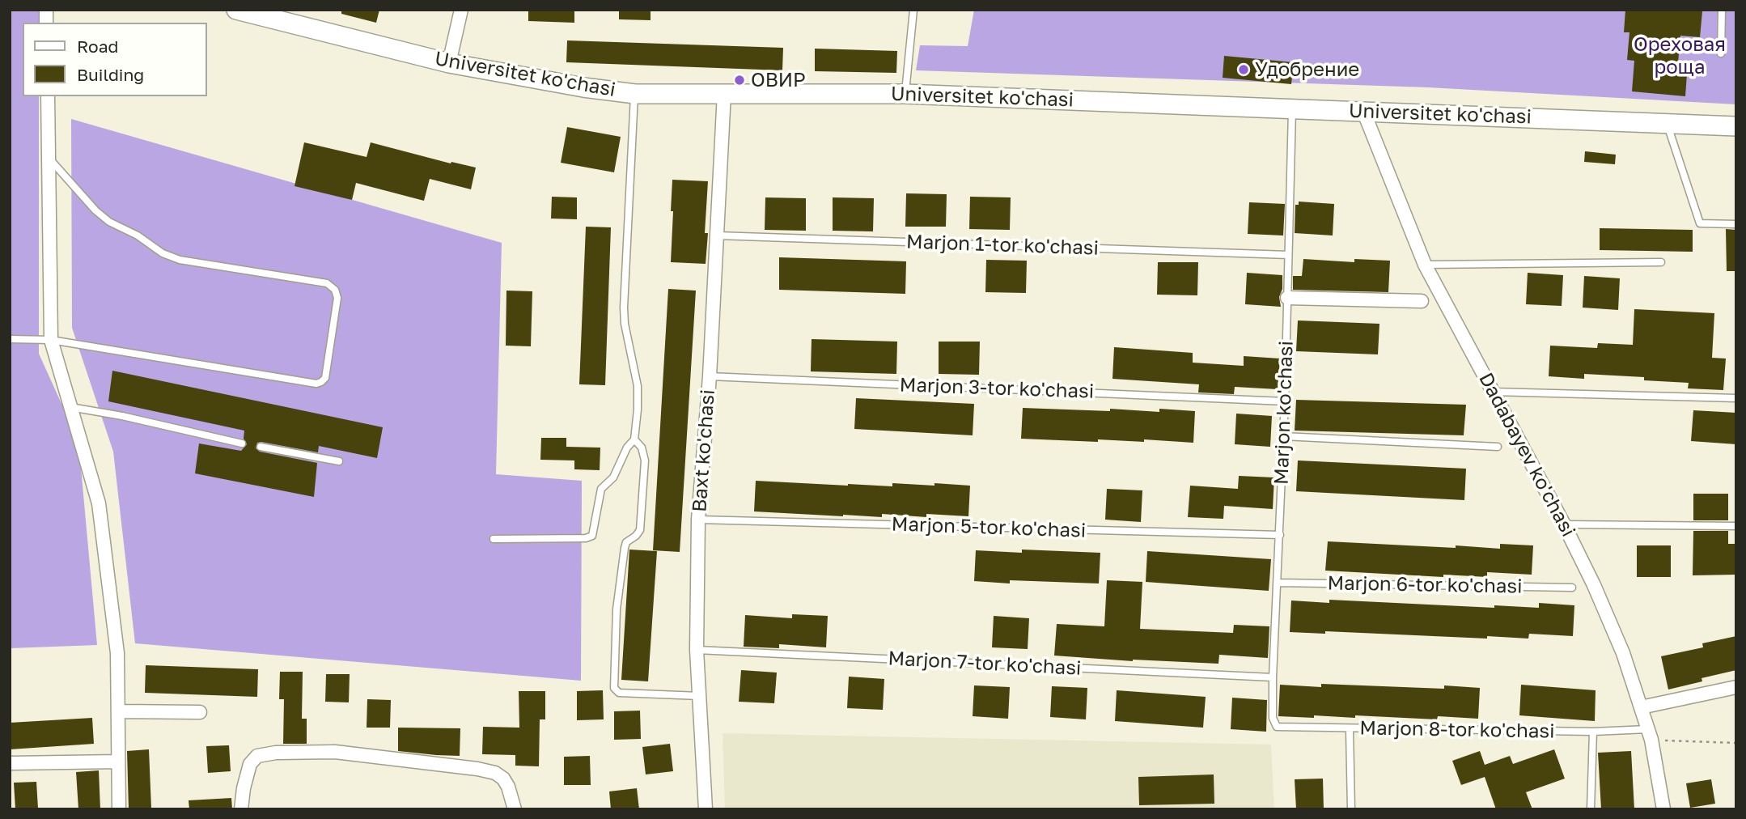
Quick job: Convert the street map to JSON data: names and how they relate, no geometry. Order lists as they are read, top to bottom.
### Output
{
  "streets": {
    "main road": ["Universitet ko'chasi"],
    "street": ["Baxt ko'chasi", "Dadabayev ko'chasi"],
    "lane": [
      "Marjon 1-tor ko'chasi",
      "Marjon 3-tor ko'chasi",
      "Marjon ko'chasi",
      "Marjon 5-tor ko'chasi",
      "Marjon 6-tor ko'chasi",
      "Marjon 7-tor ko'chasi",
      "Marjon 8-tor ko'chasi"
    ]
  },
  "crossings": [
    ["Universitet ko'chasi", "Marjon ko'chasi"],
    ["Universitet ko'chasi", "Baxt ko'chasi"],
    ["Universitet ko'chasi", "Dadabayev ko'chasi"],
    ["Marjon 1-tor ko'chasi", "Marjon ko'chasi"],
    ["Marjon 1-tor ko'chasi", "Baxt ko'chasi"],
    ["Marjon 3-tor ko'chasi", "Marjon ko'chasi"],
    ["Marjon 3-tor ko'chasi", "Baxt ko'chasi"],
    ["Marjon ko'chasi", "Marjon 5-tor ko'chasi"],
    ["Marjon ko'chasi", "Marjon 6-tor ko'chasi"],
    ["Marjon ko'chasi", "Marjon 7-tor ko'chasi"],
    ["Marjon ko'chasi", "Marjon 8-tor ko'chasi"],
    ["Baxt ko'chasi", "Marjon 5-tor ko'chasi"],
    ["Baxt ko'chasi", "Marjon 7-tor ko'chasi"],
    ["Dadabayev ko'chasi", "Marjon 8-tor ko'chasi"]
  ],
  "parks": ["Ореховая роща"],
  "places": ["Удобрение", "ОВИР"],
  "legend": ["Road", "Building"]
}
